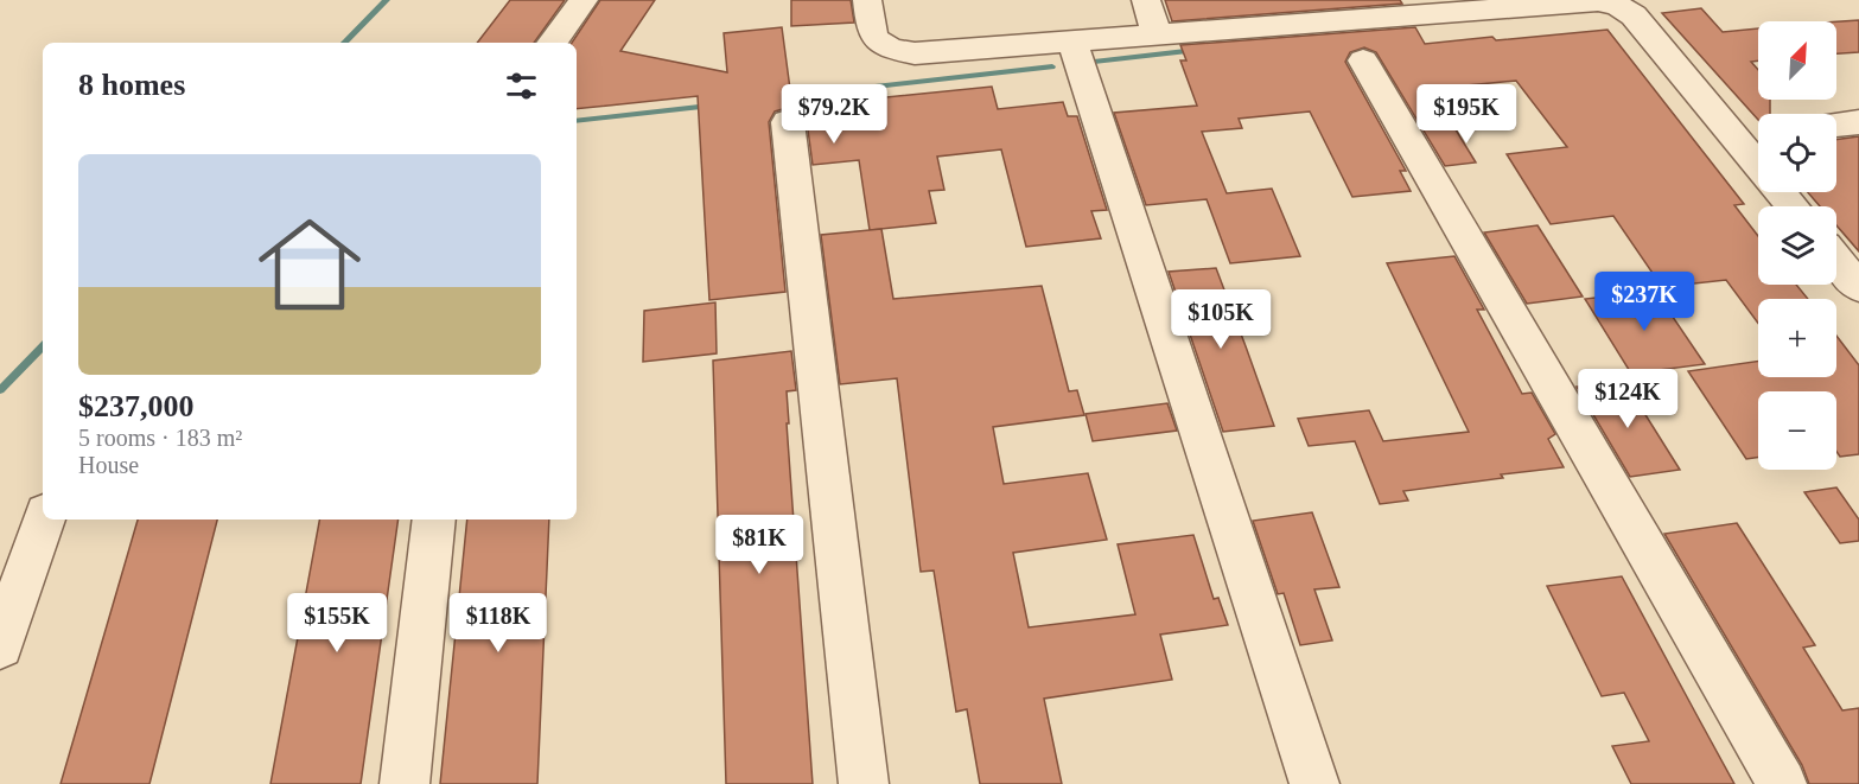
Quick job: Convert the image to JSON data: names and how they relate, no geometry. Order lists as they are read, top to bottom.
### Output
{
  "north": "top right",
  "page": {
    "map_buttons": ["+", "−"],
    "heading": "8 homes",
    "price": [
      "$79.2K",
      "$195K",
      "$237K",
      "$105K",
      "$124K",
      "$81K",
      "$155K",
      "$118K"
    ],
    "list": [
      {
        "name": "$237,000",
        "note": "5 rooms · 183 m² · House"
      }
    ]
  }
}
